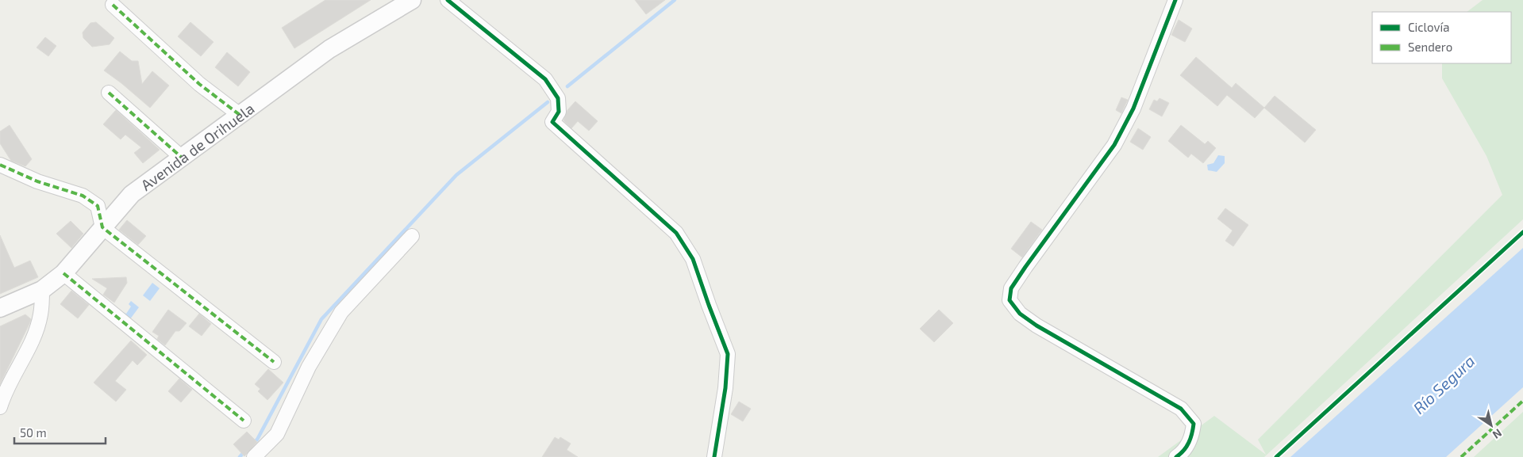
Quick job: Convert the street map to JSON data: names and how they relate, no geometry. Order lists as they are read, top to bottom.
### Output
{
  "streets": {
    "street": ["Avenida de Orihuela"]
  },
  "water": ["Río Segura"],
  "legend": ["Ciclovía", "Sendero"],
  "scale_bar": "50 m",
  "north": "bottom right"
}
